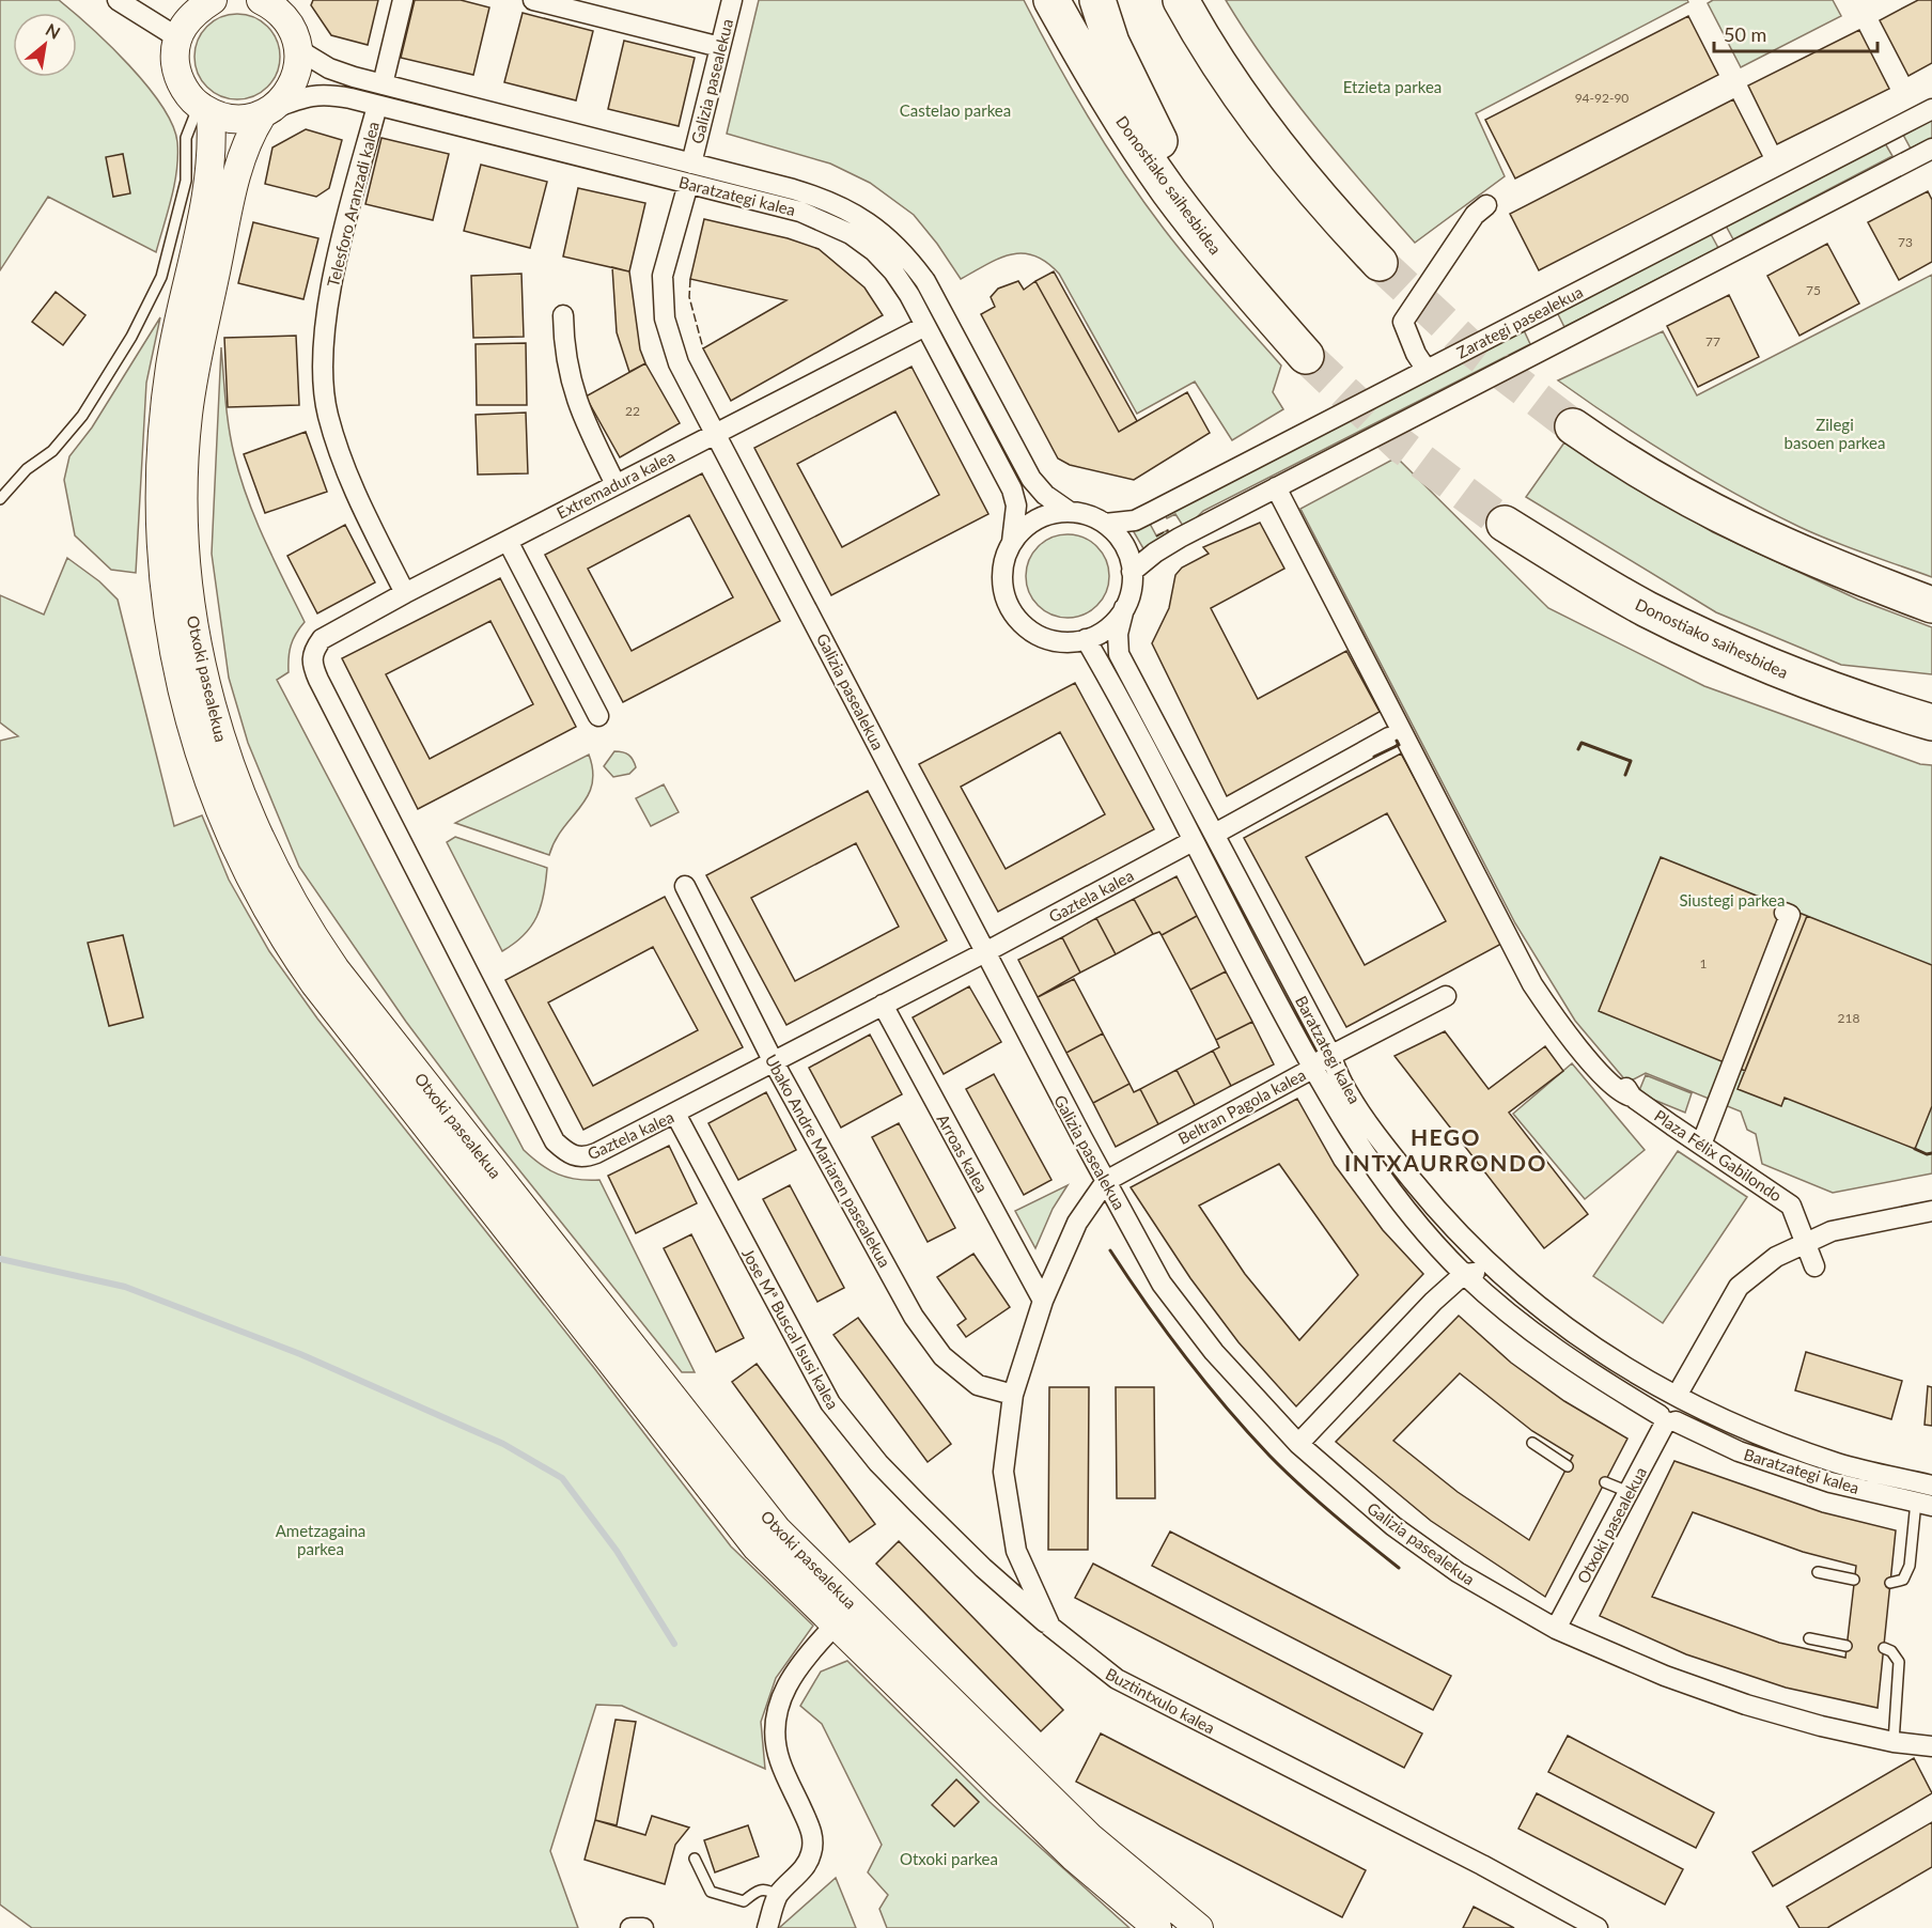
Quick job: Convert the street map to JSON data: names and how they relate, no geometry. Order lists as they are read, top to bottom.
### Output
{
  "streets": {
    "highway": ["Donostiako saihesbidea"],
    "main road": ["Otxoki pasealekua"],
    "street": [
      "Galizia pasealekua",
      "Baratzategi kalea",
      "Telesforo Aranzadi kalea",
      "Zarategi pasealekua",
      "Extremadura kalea",
      "Gaztela kalea",
      "Beltran Pagola kalea",
      "Arroas kalea",
      "Plaza Félix Gabilondo",
      "Ubako Andre Mariaren pasealekua",
      "Jose Mª Buscal Isusi kalea",
      "Buztintxulo kalea"
    ]
  },
  "crossings": [
    ["Galizia pasealekua", "Baratzategi kalea"],
    ["Galizia pasealekua", "Extremadura kalea"],
    ["Galizia pasealekua", "Otxoki pasealekua"],
    ["Galizia pasealekua", "Gaztela kalea"],
    ["Galizia pasealekua", "Beltran Pagola kalea"],
    ["Galizia pasealekua", "Buztintxulo kalea"],
    ["Baratzategi kalea", "Telesforo Aranzadi kalea"],
    ["Baratzategi kalea", "Zarategi pasealekua"],
    ["Baratzategi kalea", "Extremadura kalea"],
    ["Baratzategi kalea", "Otxoki pasealekua"],
    ["Baratzategi kalea", "Gaztela kalea"],
    ["Baratzategi kalea", "Beltran Pagola kalea"],
    ["Telesforo Aranzadi kalea", "Extremadura kalea"],
    ["Extremadura kalea", "Gaztela kalea"],
    ["Gaztela kalea", "Arroas kalea"],
    ["Gaztela kalea", "Ubako Andre Mariaren pasealekua"],
    ["Gaztela kalea", "Jose Mª Buscal Isusi kalea"],
    ["Beltran Pagola kalea", "Buztintxulo kalea"],
    ["Arroas kalea", "Buztintxulo kalea"],
    ["Ubako Andre Mariaren pasealekua", "Buztintxulo kalea"],
    ["Jose Mª Buscal Isusi kalea", "Buztintxulo kalea"]
  ],
  "districts": ["HEGO INTXAURRONDO"],
  "parks": [
    "Etzieta parkea",
    "Castelao parkea",
    "Zilegi basoen parkea",
    "Siustegi parkea",
    "Ametzagaina parkea",
    "Otxoki parkea"
  ],
  "house_numbers": [
    "94-92-90",
    "73",
    "75",
    "77",
    "22",
    "1",
    "218"
  ],
  "scale_bar": "50 m",
  "north": "top right"
}
